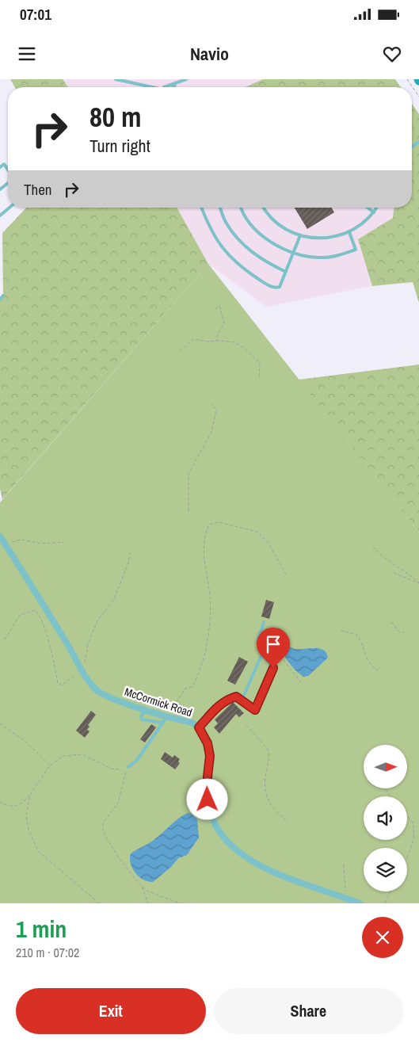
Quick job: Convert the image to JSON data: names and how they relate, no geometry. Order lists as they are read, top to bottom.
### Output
{
  "streets": {
    "street": ["McCormick Road"]
  },
  "north": "right",
  "page": {
    "status": "07:01",
    "header": "Navio",
    "turn": ["80 m", "Turn right"],
    "then": "Then",
    "heading": ["1 min", "210 m · 07:02"],
    "buttons": ["Exit", "Share"]
  }
}
